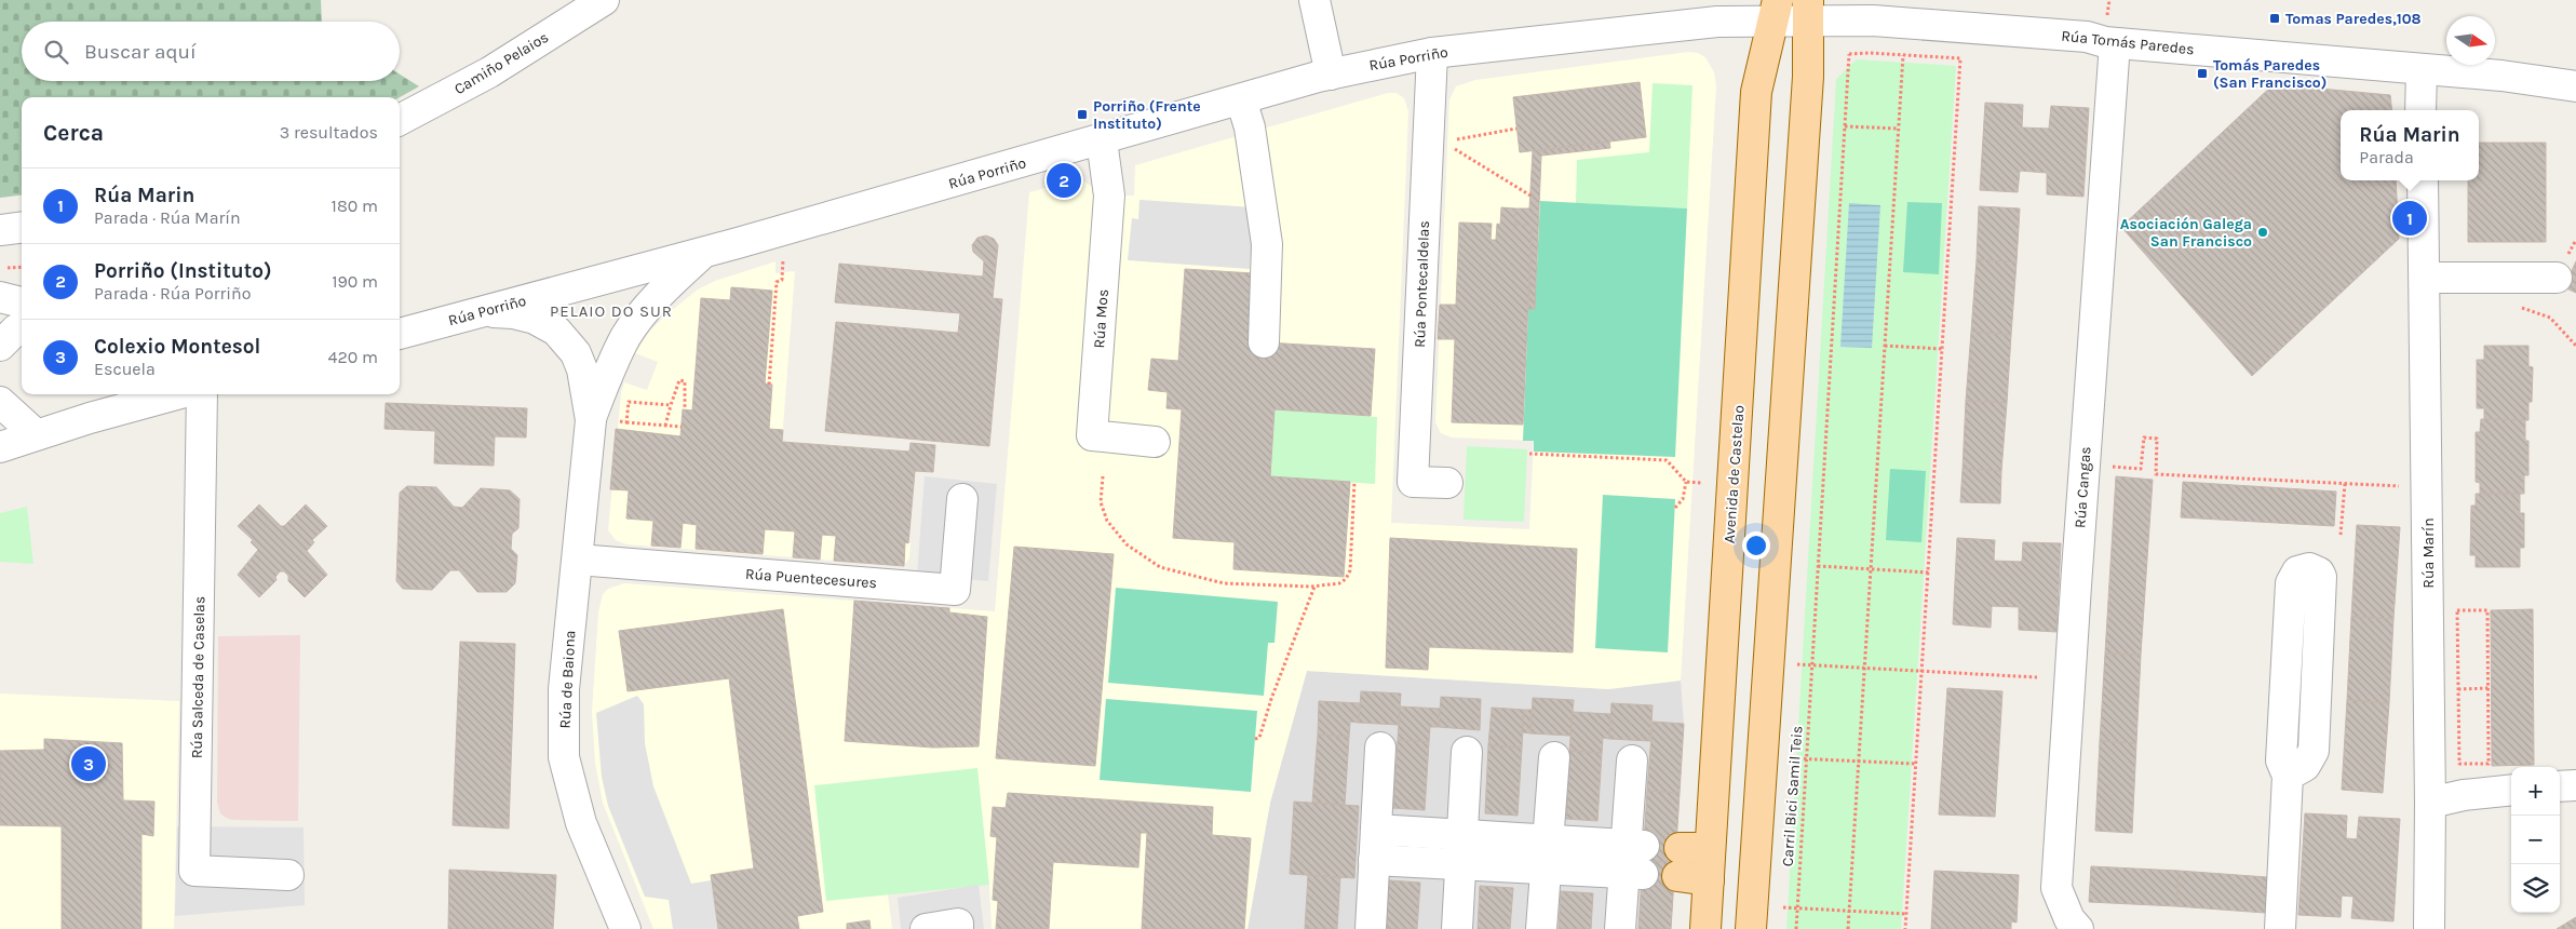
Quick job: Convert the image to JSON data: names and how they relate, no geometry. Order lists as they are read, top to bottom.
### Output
{
  "streets": {
    "main road": ["Avenida de Castelao"],
    "street": [
      "Rúa Tomás Paredes",
      "Rúa Porriño",
      "Camiño Pelaios",
      "Rúa Pontecaldelas",
      "Rúa Mos",
      "Rúa Cangas",
      "Rúa Marín",
      "Rúa Puentecesures",
      "Rúa Salceda de Caselas",
      "Rúa de Baiona"
    ],
    "path": ["Carril Bici Samil Teis"]
  },
  "crossings": [
    ["Rúa Tomás Paredes", "Rúa Porriño"],
    ["Rúa Tomás Paredes", "Rúa Cangas"],
    ["Rúa Porriño", "Rúa Pontecaldelas"],
    ["Rúa Porriño", "Rúa Mos"],
    ["Rúa Porriño", "Avenida de Castelao"],
    ["Rúa Porriño", "Rúa de Baiona"],
    ["Rúa Puentecesures", "Rúa de Baiona"]
  ],
  "districts": ["PELAIO DO SUR"],
  "places": {
    "transit": ["Tomas Paredes,108", "Tomás Paredes (San Francisco)", "Porriño (Frente Instituto)"],
    "other": ["Asociación Galega San Francisco"]
  },
  "north": "right",
  "page": {
    "search": "Buscar aquí",
    "heading": ["Cerca", "3 resultados"],
    "popup": ["Rúa Marin", "Parada"],
    "pins": ["2", "1", "3"],
    "list": [
      {
        "mark": "1",
        "name": "Rúa Marin",
        "note": "Parada · Rúa Marín",
        "value": "180 m"
      },
      {
        "mark": "2",
        "name": "Porriño (Instituto)",
        "note": "Parada · Rúa Porriño",
        "value": "190 m"
      },
      {
        "mark": "3",
        "name": "Colexio Montesol",
        "note": "Escuela",
        "value": "420 m"
      }
    ],
    "map_buttons": ["+", "−"]
  }
}
